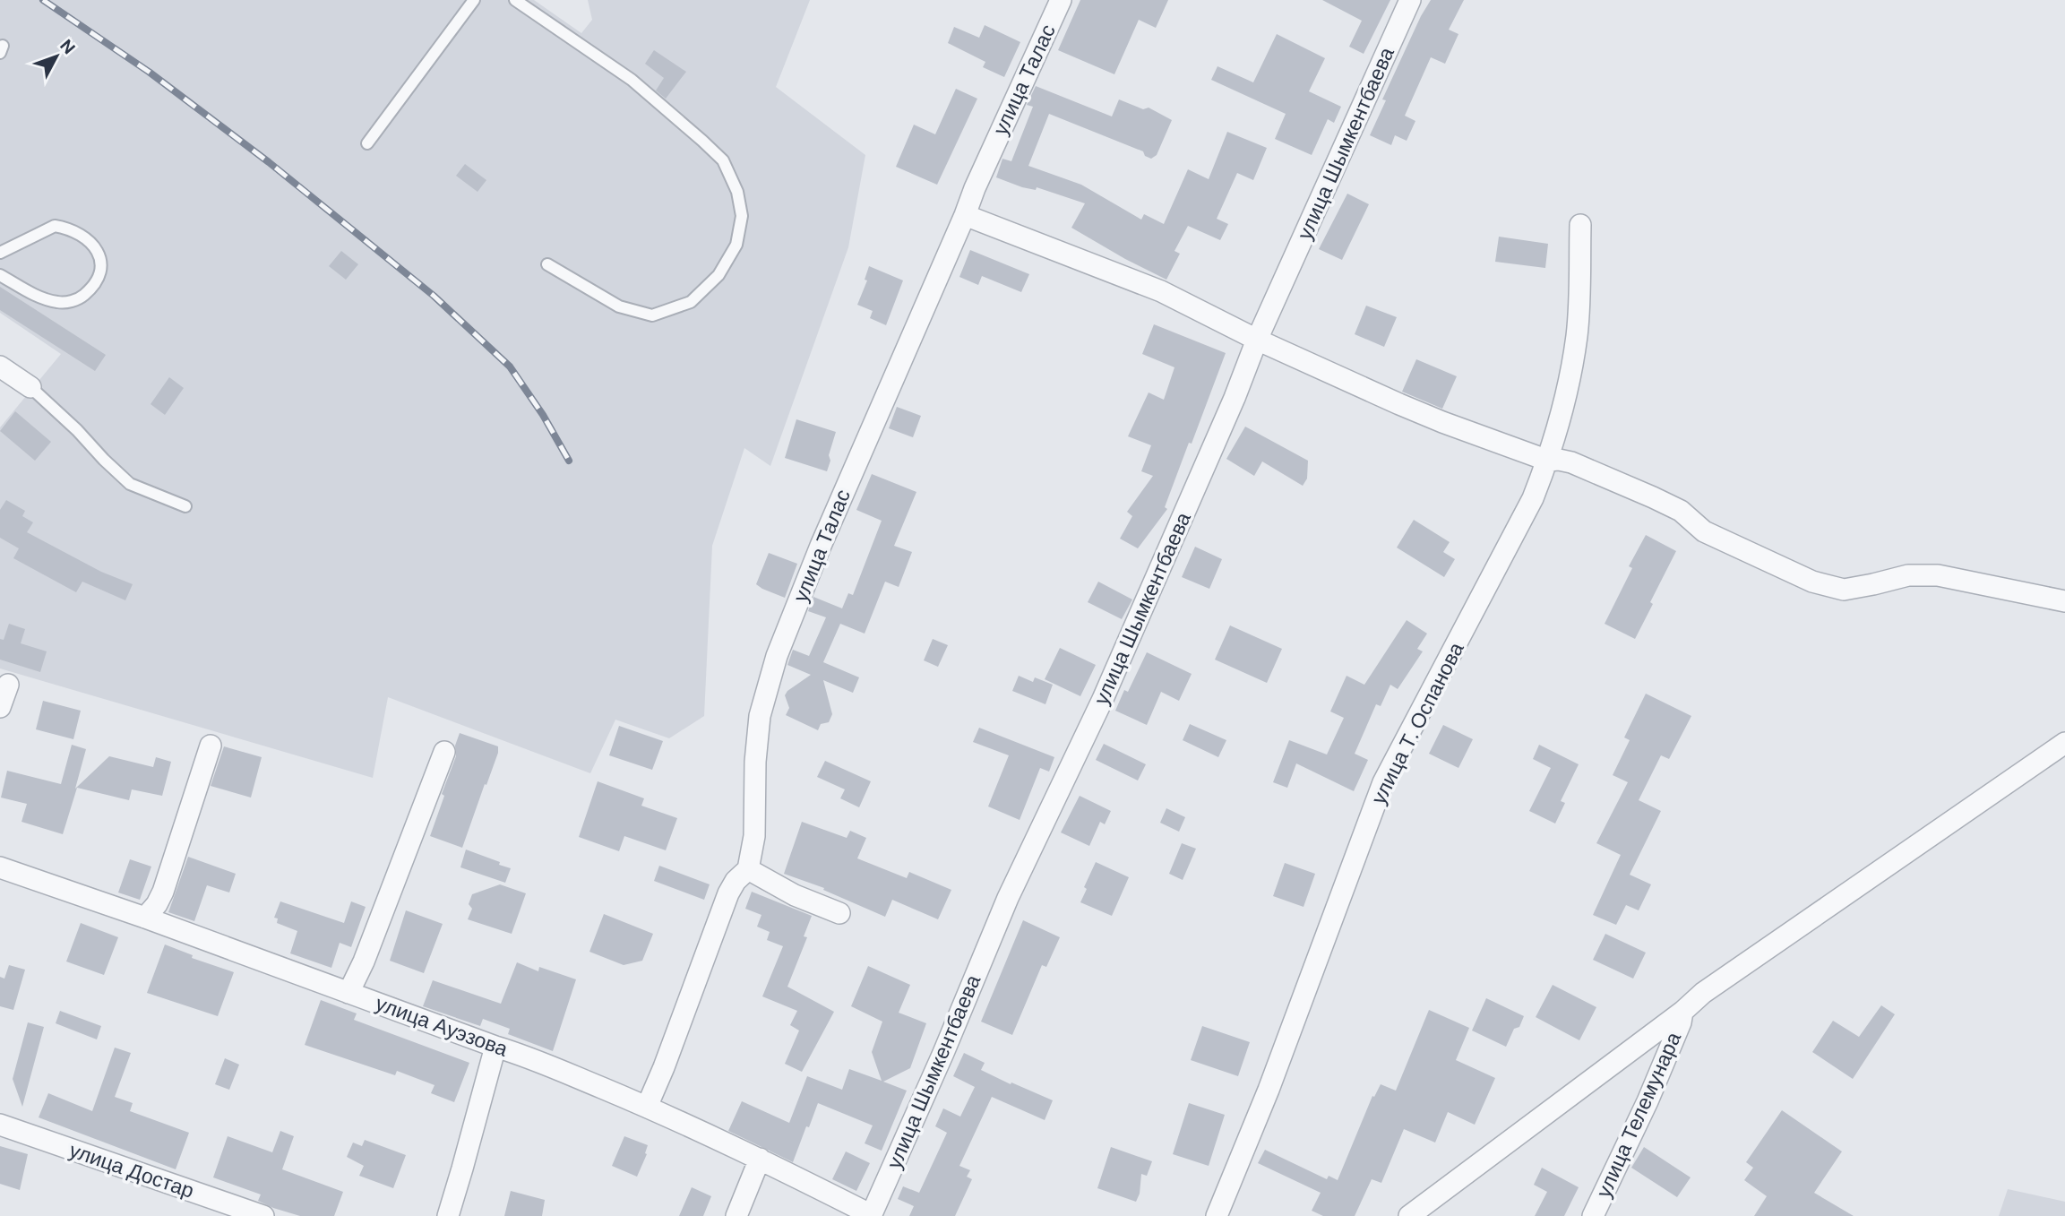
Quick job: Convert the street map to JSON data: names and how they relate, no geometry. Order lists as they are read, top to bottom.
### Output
{
  "streets": {
    "street": [
      "улица Талас",
      "улица Шымкентбаева",
      "улица Т. Оспанова",
      "улица Ауэзова",
      "улица Телемунара",
      "улица Достар"
    ]
  },
  "crossings": [
    ["улица Талас", "улица Ауэзова"],
    ["улица Шымкентбаева", "улица Ауэзова"]
  ],
  "north": "top right"
}
